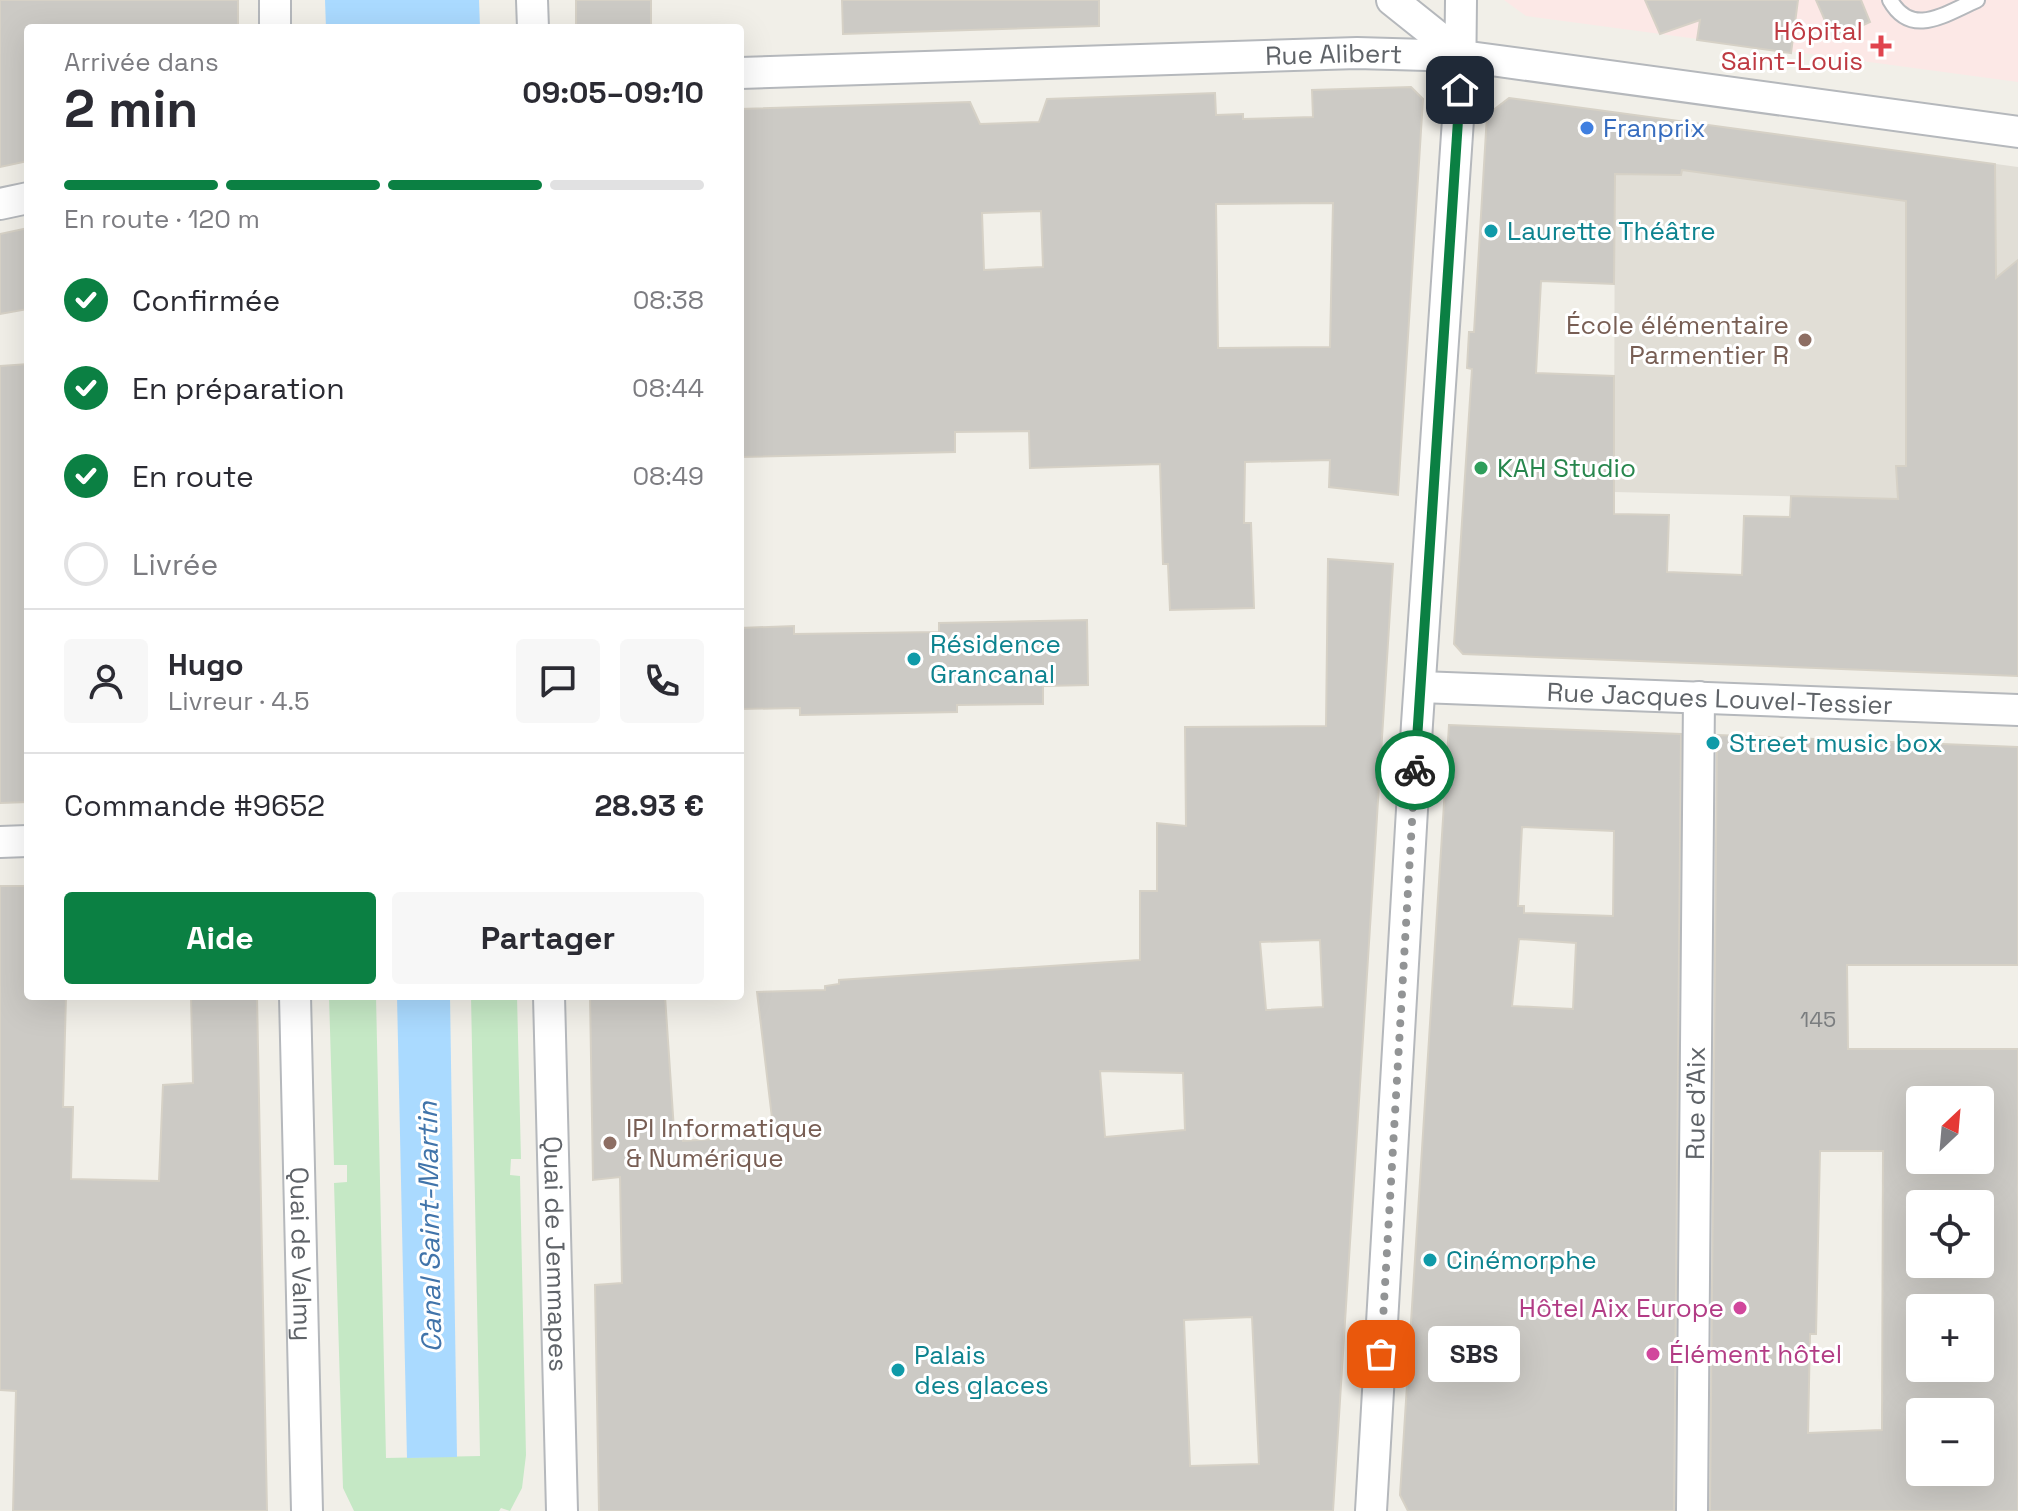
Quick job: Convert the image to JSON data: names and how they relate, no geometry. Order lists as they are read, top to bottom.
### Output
{
  "streets": {
    "street": [
      "Rue Alibert",
      "Rue Jacques Louvel-Tessier",
      "Rue d'Aix",
      "Quai de Jemmapes",
      "Quai de Valmy"
    ]
  },
  "crossings": [
    ["Rue Jacques Louvel-Tessier", "Rue d'Aix"]
  ],
  "water": ["Canal Saint-Martin"],
  "places": {
    "health": ["Hôpital Saint-Louis"],
    "other": [
      "Franprix",
      "Laurette Théâtre",
      "École élémentaire Parmentier R",
      "KAH Studio",
      "Résidence Grancanal",
      "Street music box",
      "IPI Informatique & Numérique",
      "Cinémorphe",
      "Hôtel Aix Europe",
      "SBS",
      "Élément hôtel",
      "Palais des glaces"
    ]
  },
  "house_numbers": ["145"],
  "north": "top right",
  "page": {
    "heading": ["2 min", "Arrivée dans", "09:05–09:10"],
    "panel": [
      "Hugo",
      "Livreur · 4.5",
      "Commande #9652",
      "28.93 €"
    ],
    "bar": "En route · 120 m",
    "list": [
      ["Confirmée", "08:38"],
      ["En préparation", "08:44"],
      ["En route", "08:49"],
      "Livrée"
    ],
    "buttons": ["Aide", "Partager"],
    "map_buttons": ["+", "−"],
    "bubble": "SBS"
  }
}
